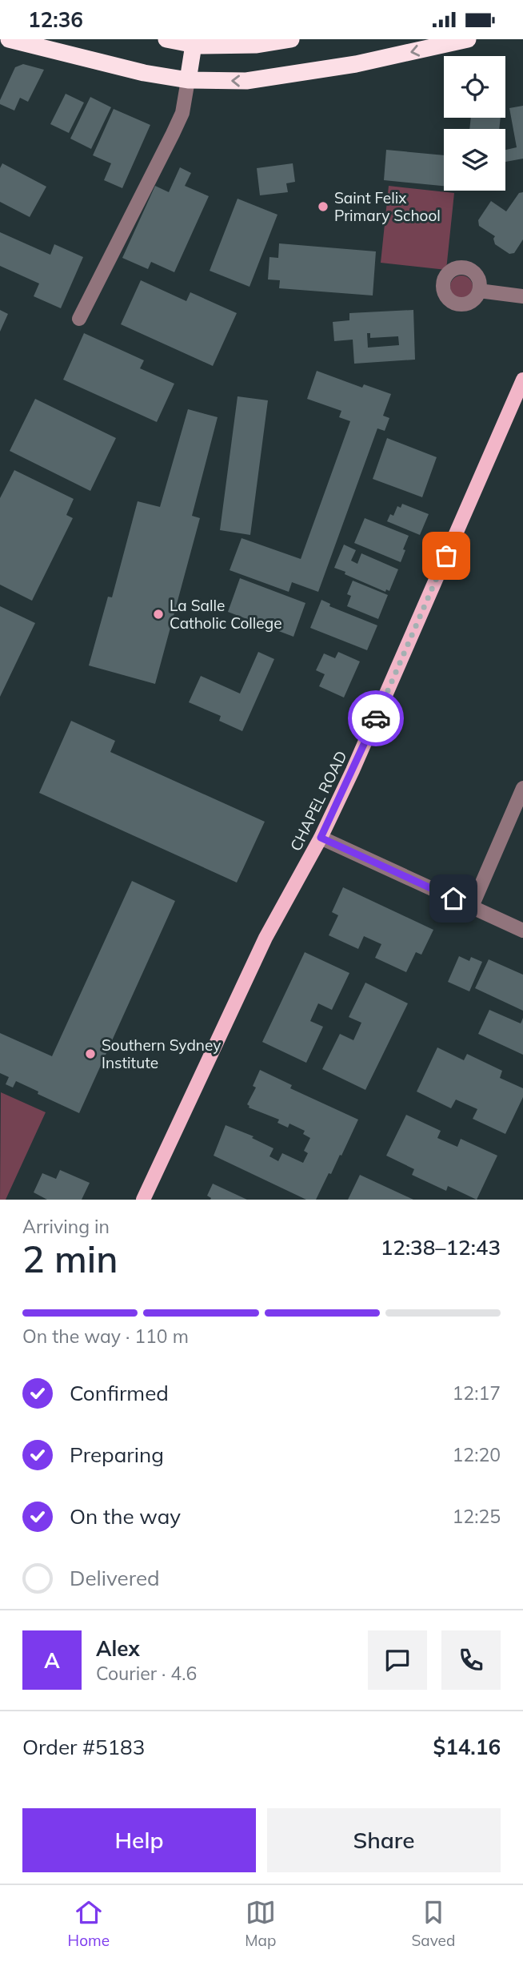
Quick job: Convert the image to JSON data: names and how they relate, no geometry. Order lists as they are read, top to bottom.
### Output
{
  "streets": {
    "main road": ["CHAPEL ROAD"]
  },
  "places": ["Saint Felix Primary School", "La Salle Catholic College", "Southern Sydney Institute"],
  "page": {
    "status": "12:36",
    "heading": ["2 min", "Arriving in", "12:38–12:43"],
    "panel": [
      "Alex",
      "Courier · 4.6",
      "Order #5183",
      "$14.16"
    ],
    "bar": "On the way · 110 m",
    "list": [
      ["Confirmed", "12:17"],
      ["Preparing", "12:20"],
      ["On the way", "12:25"],
      "Delivered"
    ],
    "round": "A",
    "buttons": ["Help", "Share"],
    "tabs": ["Home", "Map", "Saved"]
  }
}
